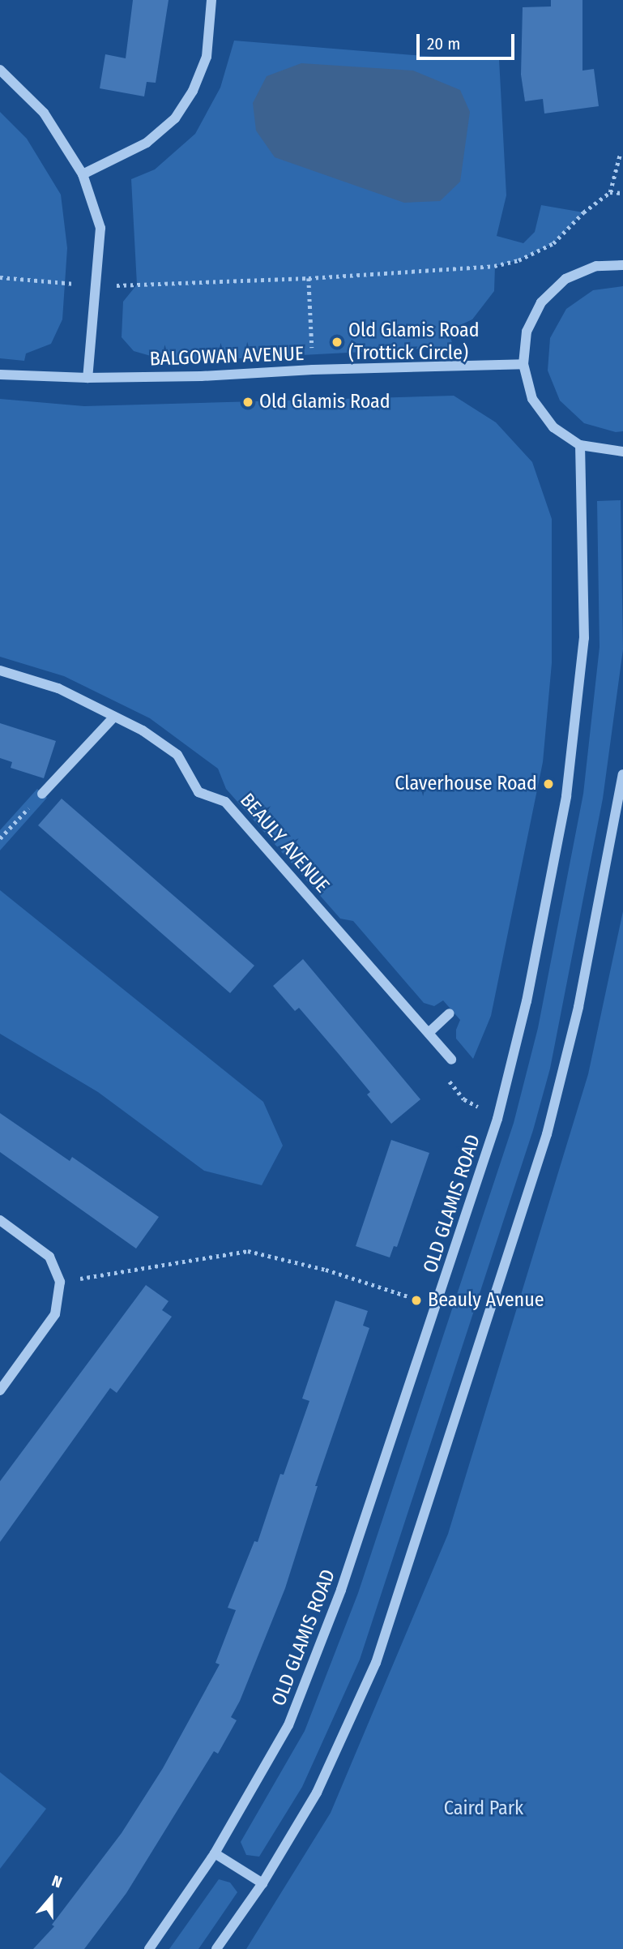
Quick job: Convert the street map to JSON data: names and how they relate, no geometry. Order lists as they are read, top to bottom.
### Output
{
  "streets": {
    "street": ["BALGOWAN AVENUE", "BEAULY AVENUE", "OLD GLAMIS ROAD"]
  },
  "parks": ["Caird Park"],
  "places": [
    "Old Glamis Road (Trottick Circle)",
    "Old Glamis Road",
    "Claverhouse Road",
    "Beauly Avenue"
  ],
  "scale_bar": "20 m",
  "north": "top"
}
